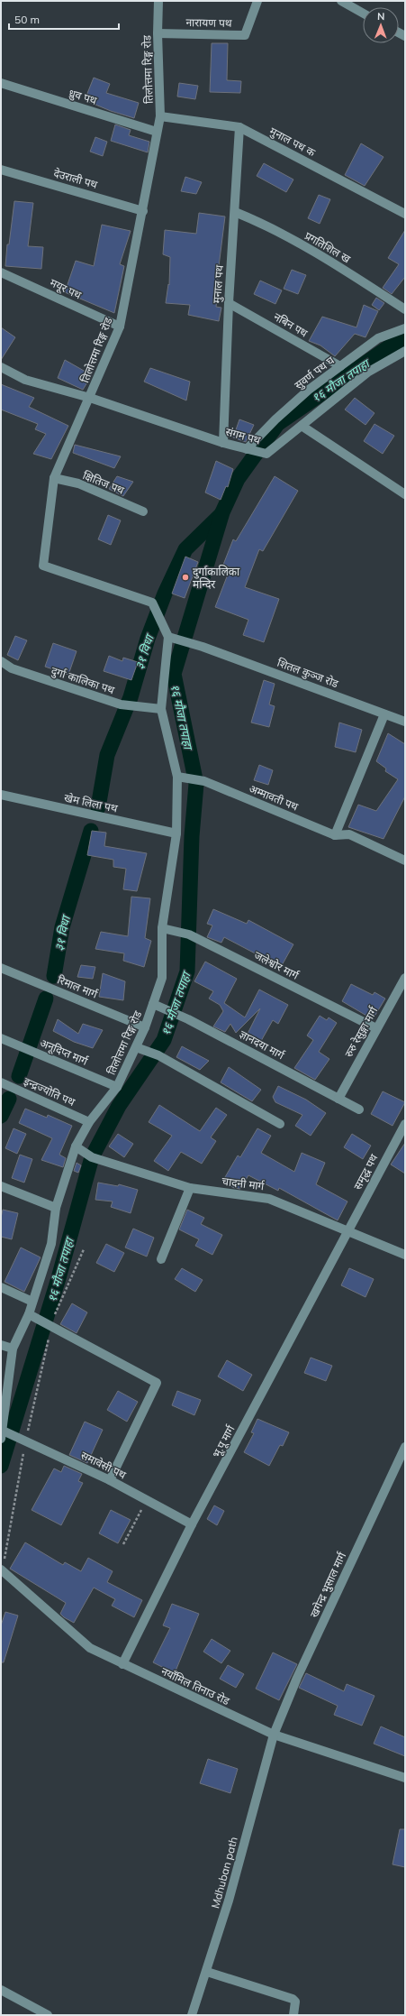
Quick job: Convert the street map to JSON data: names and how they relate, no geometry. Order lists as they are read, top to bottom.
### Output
{
  "streets": {
    "street": [
      "नारायण पथ",
      "तिलोत्तमा रिङ्ग रोड",
      "ध्रुव पथ",
      "मुनाल पथ क",
      "देउराली पथ",
      "प्रगतिशिल ख",
      "मुनाल पथ",
      "मयूर पथ",
      "नबिन पथ",
      "सुवर्ण पथ घ",
      "संगम पथ",
      "क्षितिज पथ",
      "शितल कुञ्ज रोड",
      "दुर्गा कालिका पथ",
      "अम्मावती पथ",
      "खेम लिला पथ",
      "जलेश्वोर मार्ग",
      "रिमाल मार्ग",
      "रुरु रेसुङ्गा मार्ग",
      "ज्ञानदया मार्ग",
      "अनूदिप्त मार्ग",
      "इन्द्रज्योति पथ",
      "समृद्ध पथ",
      "चादनी मार्ग",
      "भू.पू मार्ग",
      "समावेसी पथ",
      "खगेन्द्र भुसाल मार्ग",
      "नयाँमिल तिनाउ रोड",
      "Mdhuban path"
    ]
  },
  "crossings": [
    ["नारायण पथ", "तिलोत्तमा रिङ्ग रोड"],
    ["तिलोत्तमा रिङ्ग रोड", "ध्रुव पथ"],
    ["तिलोत्तमा रिङ्ग रोड", "मुनाल पथ क"],
    ["तिलोत्तमा रिङ्ग रोड", "देउराली पथ"],
    ["तिलोत्तमा रिङ्ग रोड", "मयूर पथ"],
    ["तिलोत्तमा रिङ्ग रोड", "संगम पथ"],
    ["तिलोत्तमा रिङ्ग रोड", "क्षितिज पथ"],
    ["तिलोत्तमा रिङ्ग रोड", "शितल कुञ्ज रोड"],
    ["तिलोत्तमा रिङ्ग रोड", "दुर्गा कालिका पथ"],
    ["तिलोत्तमा रिङ्ग रोड", "अम्मावती पथ"],
    ["तिलोत्तमा रिङ्ग रोड", "खेम लिला पथ"],
    ["तिलोत्तमा रिङ्ग रोड", "जलेश्वोर मार्ग"],
    ["तिलोत्तमा रिङ्ग रोड", "रिमाल मार्ग"],
    ["तिलोत्तमा रिङ्ग रोड", "ज्ञानदया मार्ग"],
    ["तिलोत्तमा रिङ्ग रोड", "अनूदिप्त मार्ग"],
    ["तिलोत्तमा रिङ्ग रोड", "इन्द्रज्योति पथ"],
    ["तिलोत्तमा रिङ्ग रोड", "चादनी मार्ग"],
    ["तिलोत्तमा रिङ्ग रोड", "समावेसी पथ"],
    ["मुनाल पथ क", "मुनाल पथ"],
    ["प्रगतिशिल ख", "मुनाल पथ"],
    ["मुनाल पथ", "नबिन पथ"],
    ["मुनाल पथ", "संगम पथ"],
    ["नबिन पथ", "सुवर्ण पथ घ"],
    ["सुवर्ण पथ घ", "संगम पथ"],
    ["जलेश्वोर मार्ग", "रुरु रेसुङ्गा मार्ग"],
    ["रुरु रेसुङ्गा मार्ग", "ज्ञानदया मार्ग"],
    ["समृद्ध पथ", "चादनी मार्ग"],
    ["समृद्ध पथ", "भू.पू मार्ग"],
    ["चादनी मार्ग", "भू.पू मार्ग"],
    ["भू.पू मार्ग", "समावेसी पथ"],
    ["भू.पू मार्ग", "नयाँमिल तिनाउ रोड"],
    ["खगेन्द्र भुसाल मार्ग", "नयाँमिल तिनाउ रोड"],
    ["खगेन्द्र भुसाल मार्ग", "Mdhuban path"],
    ["नयाँमिल तिनाउ रोड", "Mdhuban path"]
  ],
  "water": ["१६ मौजा तपाहा", "३१ विधा"],
  "places": ["दुर्गाकालिका मन्दिर"],
  "scale_bar": "50 m",
  "north": "top"
}
